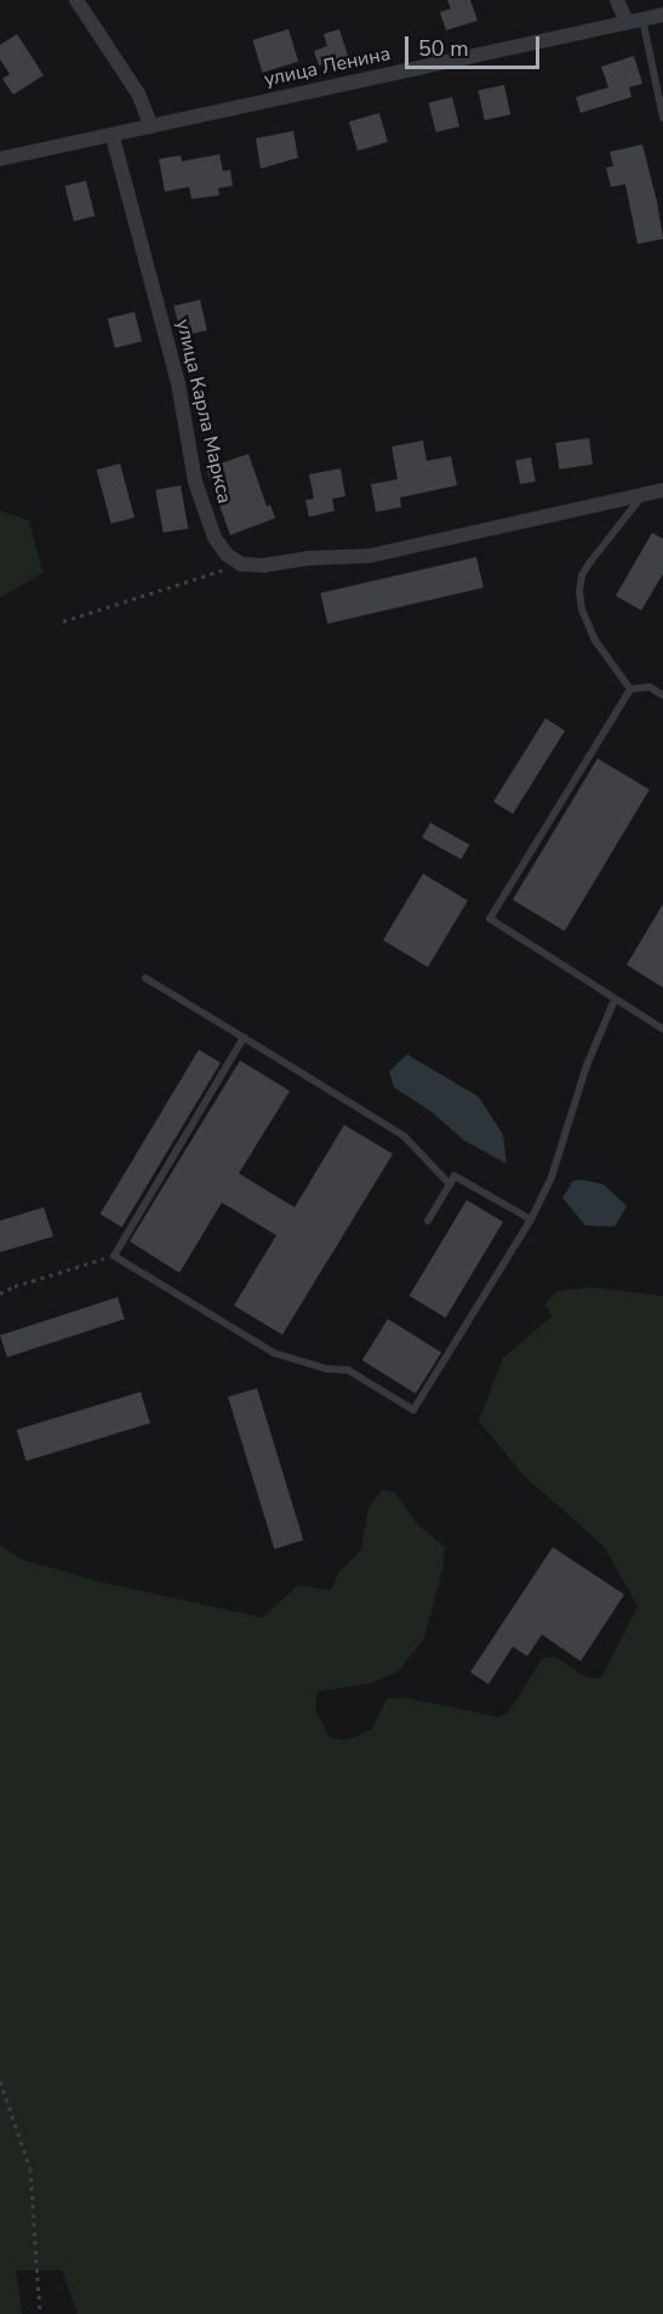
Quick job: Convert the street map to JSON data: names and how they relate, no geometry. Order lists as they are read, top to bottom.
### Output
{
  "streets": {
    "street": ["улица Ленина", "улица Карла Маркса"]
  },
  "crossings": [
    ["улица Ленина", "улица Карла Маркса"]
  ],
  "scale_bar": "50 m"
}
